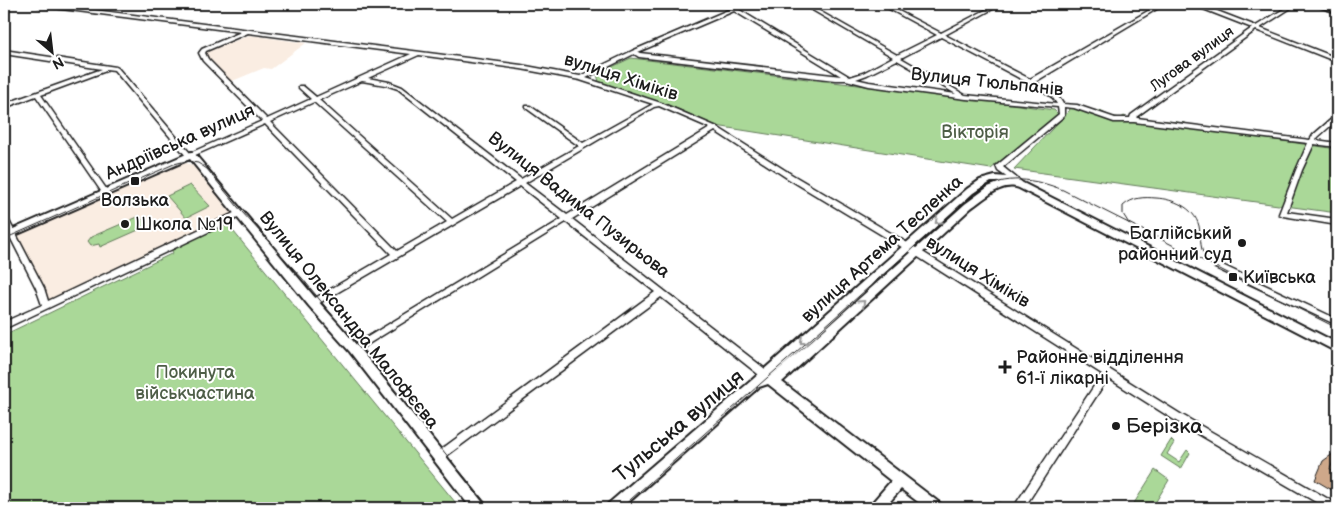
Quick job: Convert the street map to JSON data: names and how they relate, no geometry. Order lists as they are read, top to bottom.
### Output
{
  "streets": {
    "street": [
      "Лугова вулиця",
      "вулиця Хіміків",
      "Вулиця Тюльпанів",
      "Андріївська вулиця",
      "Вулиця Вадима Пузирьова",
      "вулиця Артема Тесленка",
      "Вулиця Олександра Малофєєва",
      "Тульська вулиця"
    ]
  },
  "crossings": [
    ["Лугова вулиця", "Вулиця Тюльпанів"],
    ["вулиця Хіміків", "Андріївська вулиця"],
    ["вулиця Хіміків", "вулиця Артема Тесленка"],
    ["Андріївська вулиця", "Вулиця Вадима Пузирьова"],
    ["Андріївська вулиця", "Вулиця Олександра Малофєєва"],
    ["Вулиця Вадима Пузирьова", "вулиця Артема Тесленка"],
    ["Вулиця Вадима Пузирьова", "Тульська вулиця"],
    ["вулиця Артема Тесленка", "Тульська вулиця"]
  ],
  "parks": ["Вікторія", "Покинута військчастина"],
  "places": {
    "transit": ["Волзька", "Київська"],
    "other": ["Школа №19", "Баглійський районний суд", "Берізка"],
    "health": ["Районне відділення 61-ї лікарні"]
  },
  "north": "bottom right"
}
